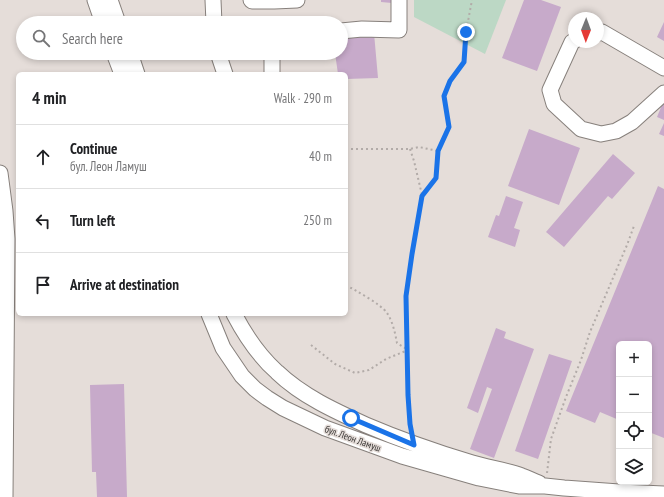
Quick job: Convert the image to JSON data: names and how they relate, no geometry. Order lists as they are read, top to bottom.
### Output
{
  "streets": {
    "street": ["бул. Леон Ламуш"]
  },
  "north": "bottom",
  "page": {
    "search": "Search here",
    "heading": ["4 min", "Walk · 290 m"],
    "list": [
      ["Continue", "бул. Леон Ламуш", "40 m"],
      ["Turn left", "250 m"],
      "Arrive at destination"
    ],
    "map_buttons": ["+", "−"]
  }
}
